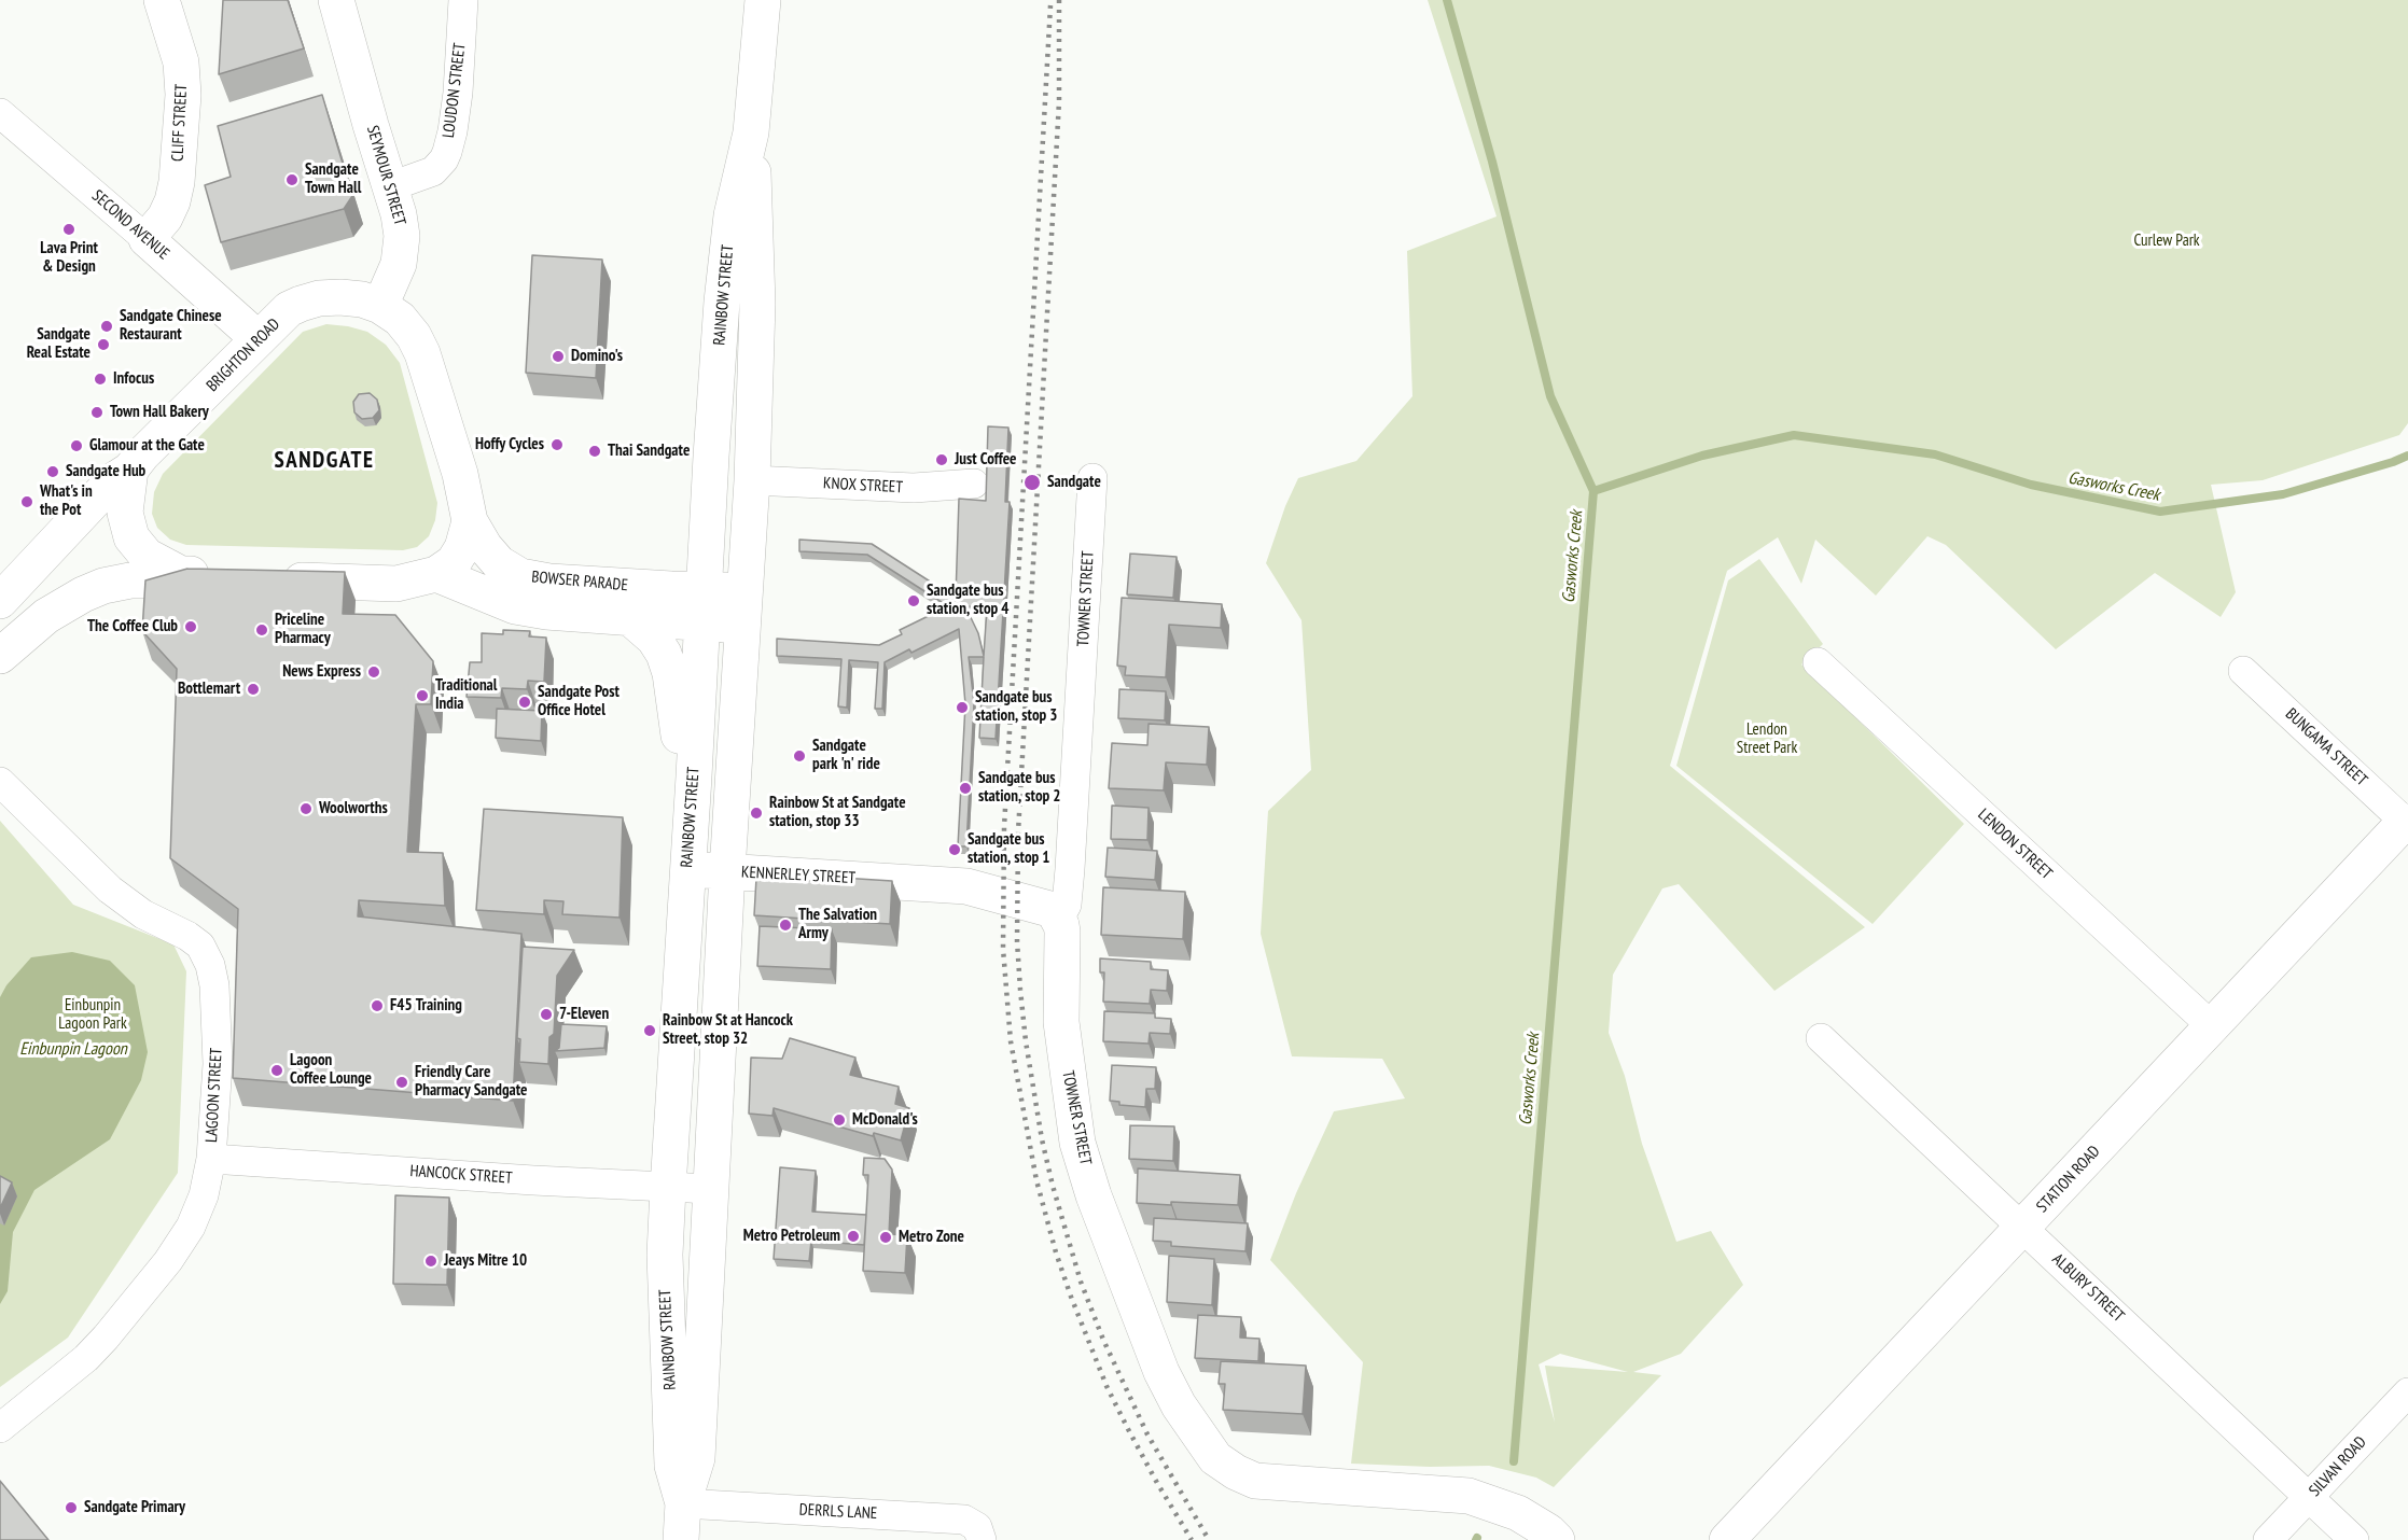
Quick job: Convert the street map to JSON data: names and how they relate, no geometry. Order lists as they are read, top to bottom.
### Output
{
  "streets": {
    "street": [
      "LOUDON STREET",
      "CLIFF STREET",
      "SEYMOUR STREET",
      "SECOND AVENUE",
      "RAINBOW STREET",
      "BRIGHTON ROAD",
      "KNOX STREET",
      "BOWSER PARADE",
      "TOWNER STREET",
      "BUNGAMA STREET",
      "LENDON STREET",
      "KENNERLEY STREET",
      "LAGOON STREET",
      "HANCOCK STREET",
      "STATION ROAD",
      "ALBURY STREET",
      "SILVAN ROAD",
      "DERRLS LANE"
    ]
  },
  "crossings": [
    ["LOUDON STREET", "SEYMOUR STREET"],
    ["CLIFF STREET", "SECOND AVENUE"],
    ["SEYMOUR STREET", "BRIGHTON ROAD"],
    ["SECOND AVENUE", "BRIGHTON ROAD"],
    ["RAINBOW STREET", "KNOX STREET"],
    ["RAINBOW STREET", "BOWSER PARADE"],
    ["RAINBOW STREET", "KENNERLEY STREET"],
    ["RAINBOW STREET", "HANCOCK STREET"],
    ["RAINBOW STREET", "DERRLS LANE"],
    ["TOWNER STREET", "KENNERLEY STREET"],
    ["BUNGAMA STREET", "STATION ROAD"],
    ["LENDON STREET", "STATION ROAD"],
    ["LAGOON STREET", "HANCOCK STREET"],
    ["STATION ROAD", "ALBURY STREET"],
    ["ALBURY STREET", "SILVAN ROAD"]
  ],
  "districts": ["SANDGATE"],
  "water": ["Gasworks Creek", "Einbunpin Lagoon"],
  "parks": ["Curlew Park", "Lendon Street Park", "Einbunpin Lagoon Park"],
  "places": [
    "Sandgate Town Hall",
    "Lava Print & Design",
    "Sandgate Chinese Restaurant",
    "Sandgate Real Estate",
    "Domino's",
    "Infocus",
    "Town Hall Bakery",
    "Hoffy Cycles",
    "Glamour at the Gate",
    "Thai Sandgate",
    "Just Coffee",
    "Sandgate Hub",
    "Sandgate",
    "What's in the Pot",
    "Sandgate bus station, stop 4",
    "The Coffee Club",
    "Priceline Pharmacy",
    "News Express",
    "Bottlemart",
    "Traditional India",
    "Sandgate Post Office Hotel",
    "Sandgate bus station, stop 3",
    "Sandgate park 'n' ride",
    "Sandgate bus station, stop 2",
    "Woolworths",
    "Rainbow St at Sandgate station, stop 33",
    "Sandgate bus station, stop 1",
    "The Salvation Army",
    "F45 Training",
    "7-Eleven",
    "Rainbow St at Hancock Street, stop 32",
    "Lagoon Coffee Lounge",
    "Friendly Care Pharmacy Sandgate",
    "McDonald's",
    "Metro Petroleum",
    "Metro Zone",
    "Jeays Mitre 10",
    "Sandgate Primary"
  ]
}
